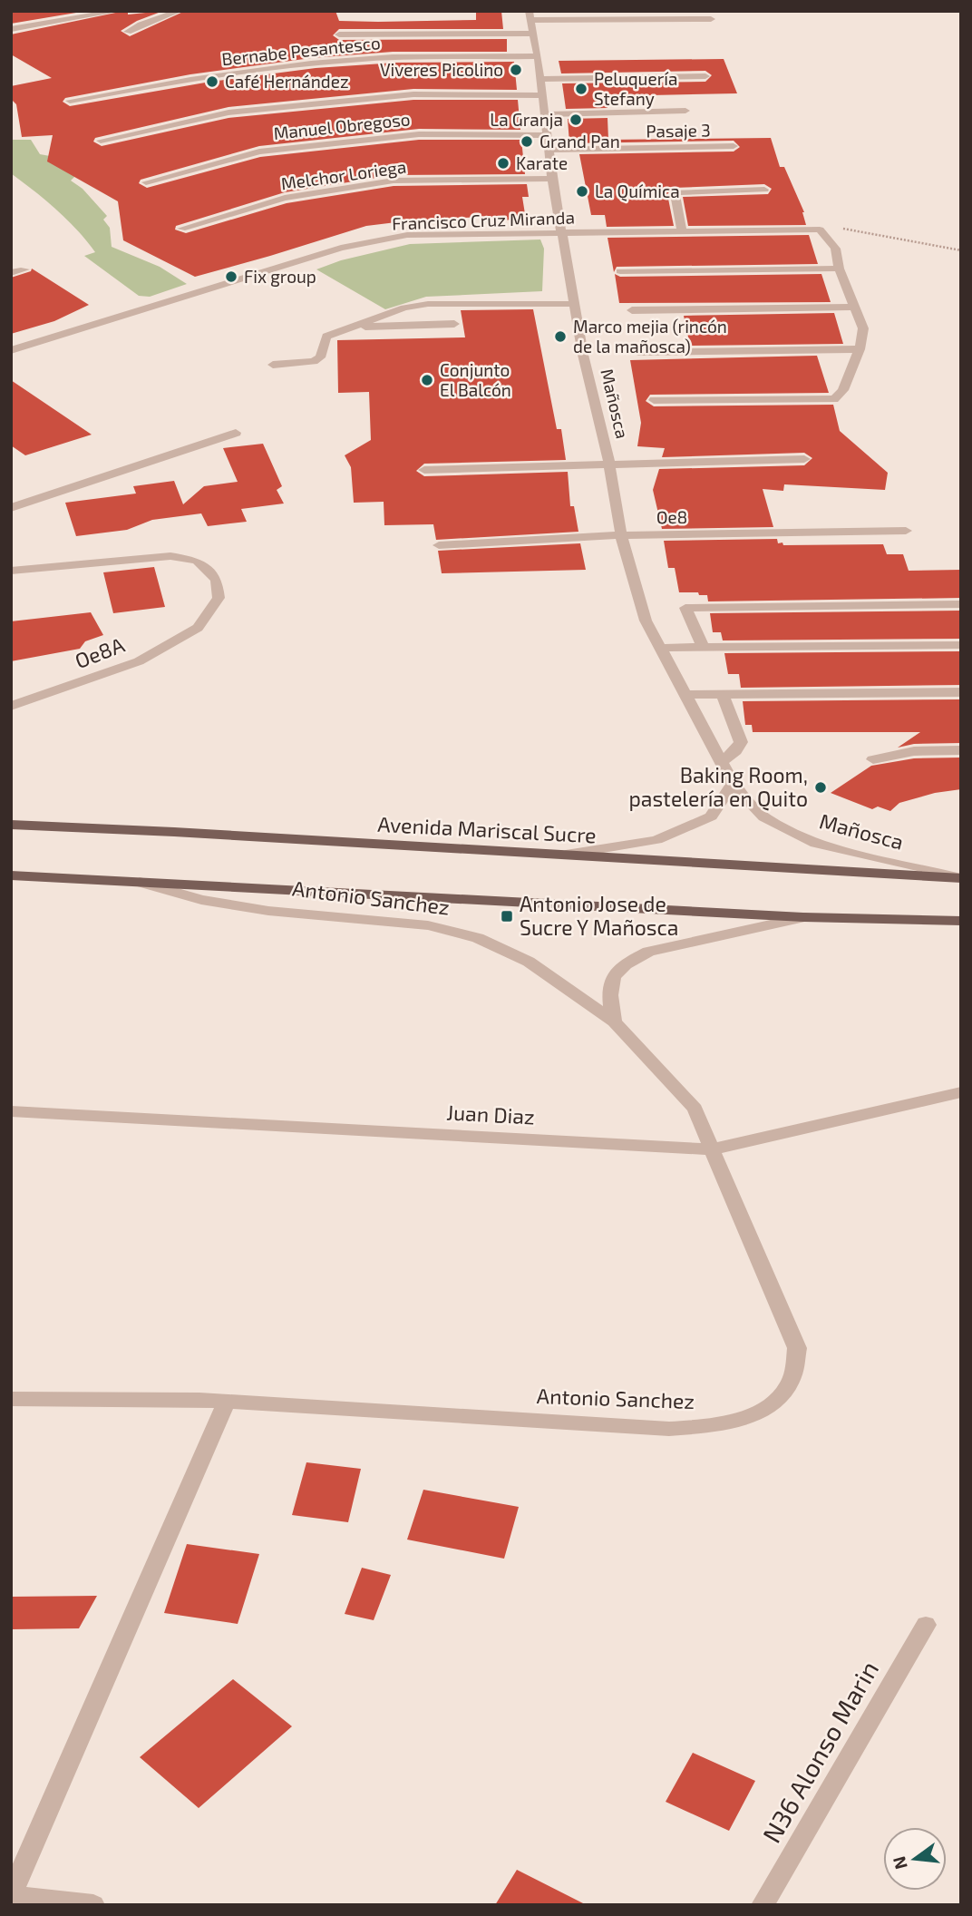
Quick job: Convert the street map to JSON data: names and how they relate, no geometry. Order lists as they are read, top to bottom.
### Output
{
  "streets": {
    "main road": ["Avenida Mariscal Sucre"],
    "street": [
      "Bernabe Pesantesco",
      "Manuel Obregoso",
      "Pasaje 3",
      "Melchor Loriega",
      "Francisco Cruz Miranda",
      "Mañosca",
      "Oe8",
      "Oe8A",
      "Antonio Sanchez",
      "Juan Diaz",
      "N36 Alonso Marin"
    ]
  },
  "crossings": [
    ["Bernabe Pesantesco", "Mañosca"],
    ["Manuel Obregoso", "Mañosca"],
    ["Pasaje 3", "Mañosca"],
    ["Melchor Loriega", "Mañosca"],
    ["Francisco Cruz Miranda", "Mañosca"],
    ["Mañosca", "Oe8"],
    ["Mañosca", "Avenida Mariscal Sucre"],
    ["Antonio Sanchez", "Juan Diaz"]
  ],
  "places": {
    "other": [
      "Viveres Picolino",
      "Café Hernández",
      "Peluquería Stefany",
      "La Granja",
      "Grand Pan",
      "Karate",
      "La Química",
      "Fix group",
      "Marco mejia (rincón de la mañosca)",
      "Conjunto El Balcón",
      "Baking Room, pastelería en Quito"
    ],
    "transit": ["Antonio Jose de Sucre Y Mañosca"]
  },
  "north": "left"
}
